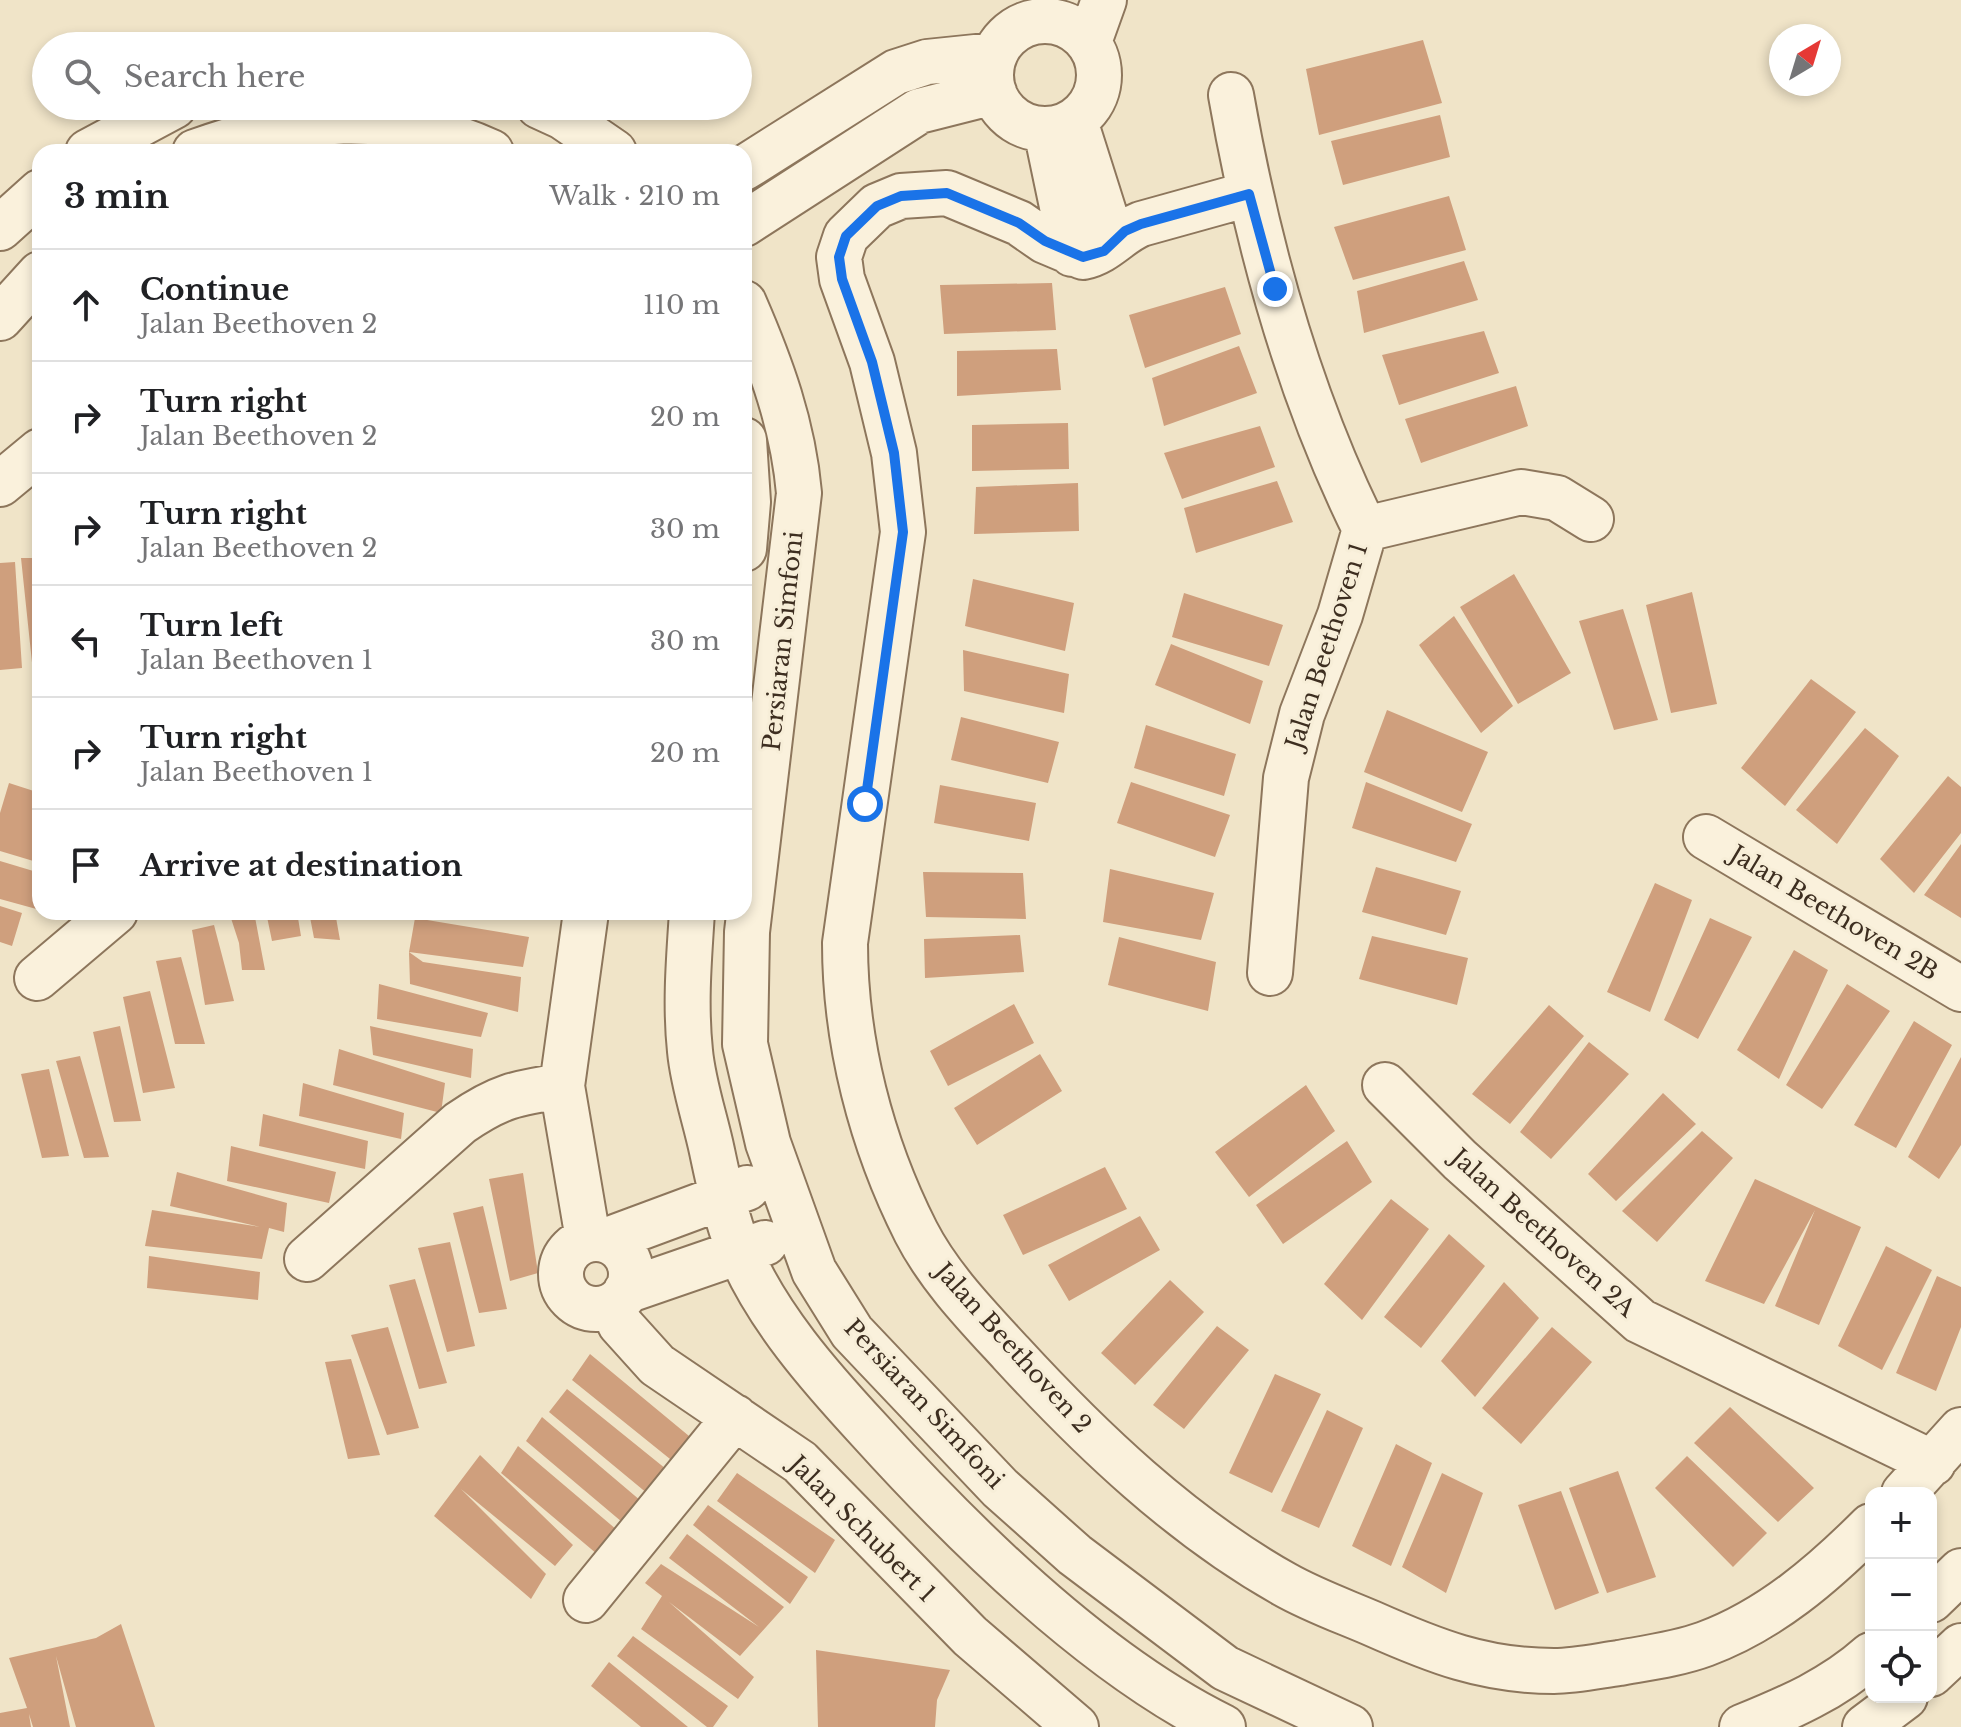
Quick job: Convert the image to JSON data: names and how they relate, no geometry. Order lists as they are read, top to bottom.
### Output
{
  "streets": {
    "street": [
      "Persiaran Simfoni",
      "Jalan Beethoven 1",
      "Jalan Beethoven 2B",
      "Jalan Beethoven 2A",
      "Jalan Beethoven 2",
      "Jalan Schubert 1"
    ]
  },
  "north": "top right",
  "page": {
    "search": "Search here",
    "heading": ["3 min", "Walk · 210 m"],
    "list": [
      ["Continue", "Jalan Beethoven 2", "110 m"],
      ["Turn right", "Jalan Beethoven 2", "20 m"],
      ["Turn right", "Jalan Beethoven 2", "30 m"],
      ["Turn left", "Jalan Beethoven 1", "30 m"],
      ["Turn right", "Jalan Beethoven 1", "20 m"],
      "Arrive at destination"
    ],
    "map_buttons": ["+", "−"]
  }
}
